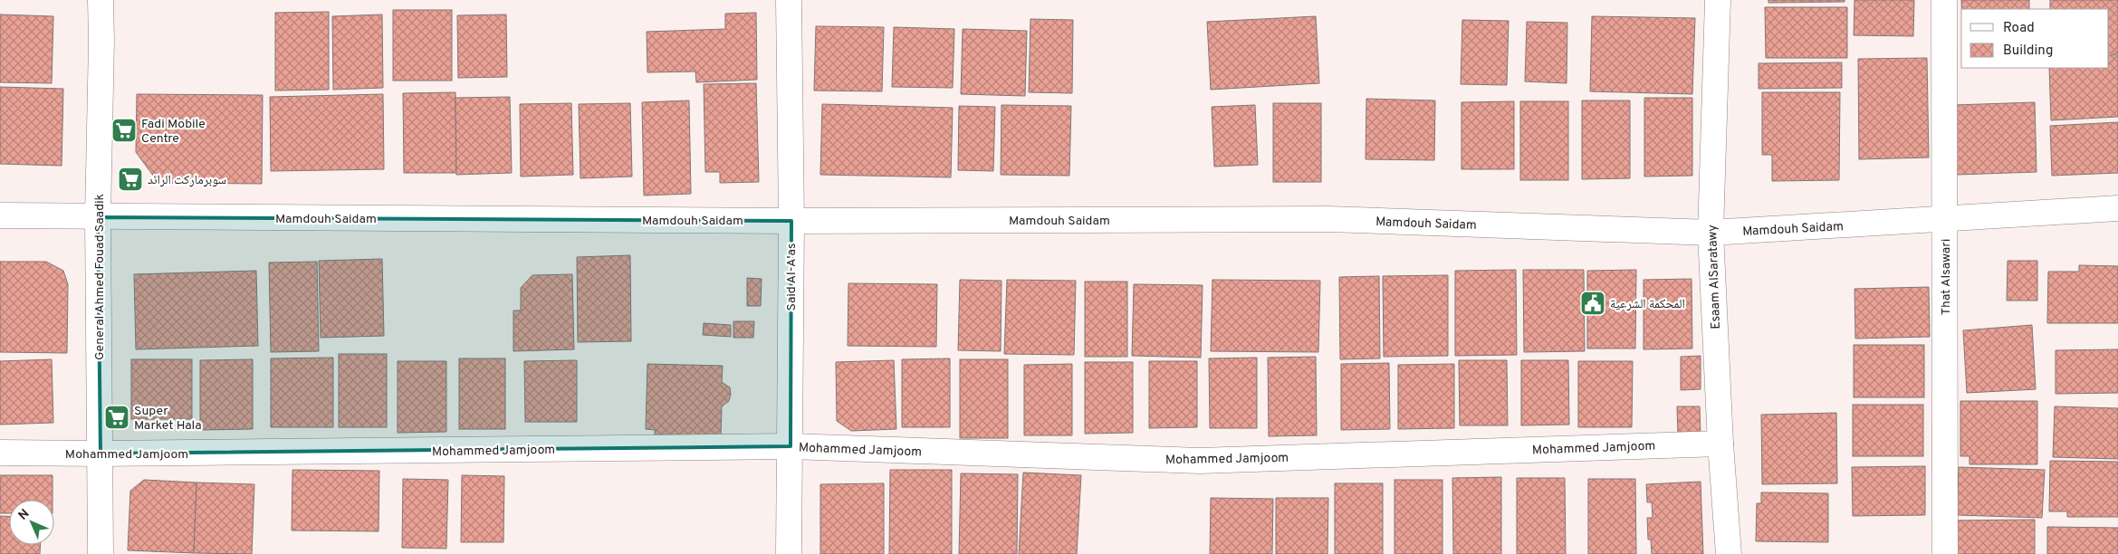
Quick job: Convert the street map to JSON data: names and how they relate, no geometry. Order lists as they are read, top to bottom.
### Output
{
  "streets": {
    "street": [
      "Mamdouh Saidam",
      "General Ahmed Fouad Saadik",
      "Said Al-A'as",
      "Esaam AlSaratawy",
      "That Alsawari",
      "Mohammed Jamjoom"
    ]
  },
  "crossings": [
    ["Mamdouh Saidam", "General Ahmed Fouad Saadik"],
    ["Mamdouh Saidam", "Said Al-A'as"],
    ["Mamdouh Saidam", "Esaam AlSaratawy"],
    ["Mamdouh Saidam", "That Alsawari"],
    ["General Ahmed Fouad Saadik", "Mohammed Jamjoom"],
    ["Said Al-A'as", "Mohammed Jamjoom"],
    ["Esaam AlSaratawy", "Mohammed Jamjoom"]
  ],
  "places": {
    "supermarket": ["Fadi Mobile Centre", "سوبرماركت الرائد", "Super Market Hala"],
    "public building": ["المحكمة الشرعية"]
  },
  "legend": ["Road", "Building"],
  "north": "top left"
}
